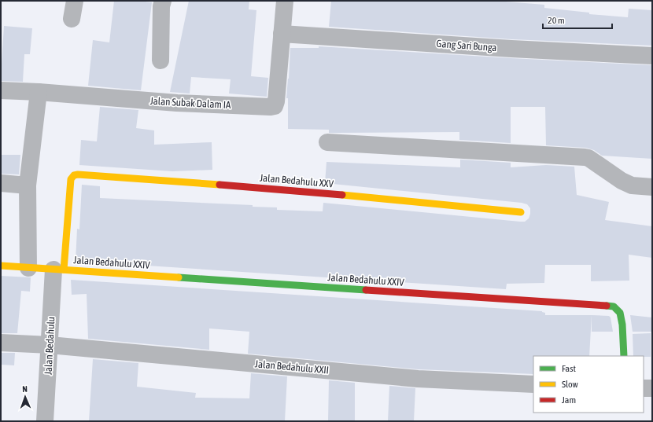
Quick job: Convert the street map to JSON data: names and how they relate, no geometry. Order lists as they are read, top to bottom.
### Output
{
  "streets": {
    "street": [
      "Gang Sari Bunga",
      "Jalan Subak Dalam IA",
      "Jalan Bedahulu XXV",
      "Jalan Bedahulu XXIV",
      "Jalan Bedahulu",
      "Jalan Bedahulu XXII"
    ]
  },
  "crossings": [
    ["Gang Sari Bunga", "Jalan Subak Dalam IA"],
    ["Jalan Bedahulu XXV", "Jalan Bedahulu"],
    ["Jalan Bedahulu XXIV", "Jalan Bedahulu"],
    ["Jalan Bedahulu", "Jalan Bedahulu XXII"]
  ],
  "legend": ["Fast", "Slow", "Jam"],
  "scale_bar": "20 m",
  "north": "top"
}
